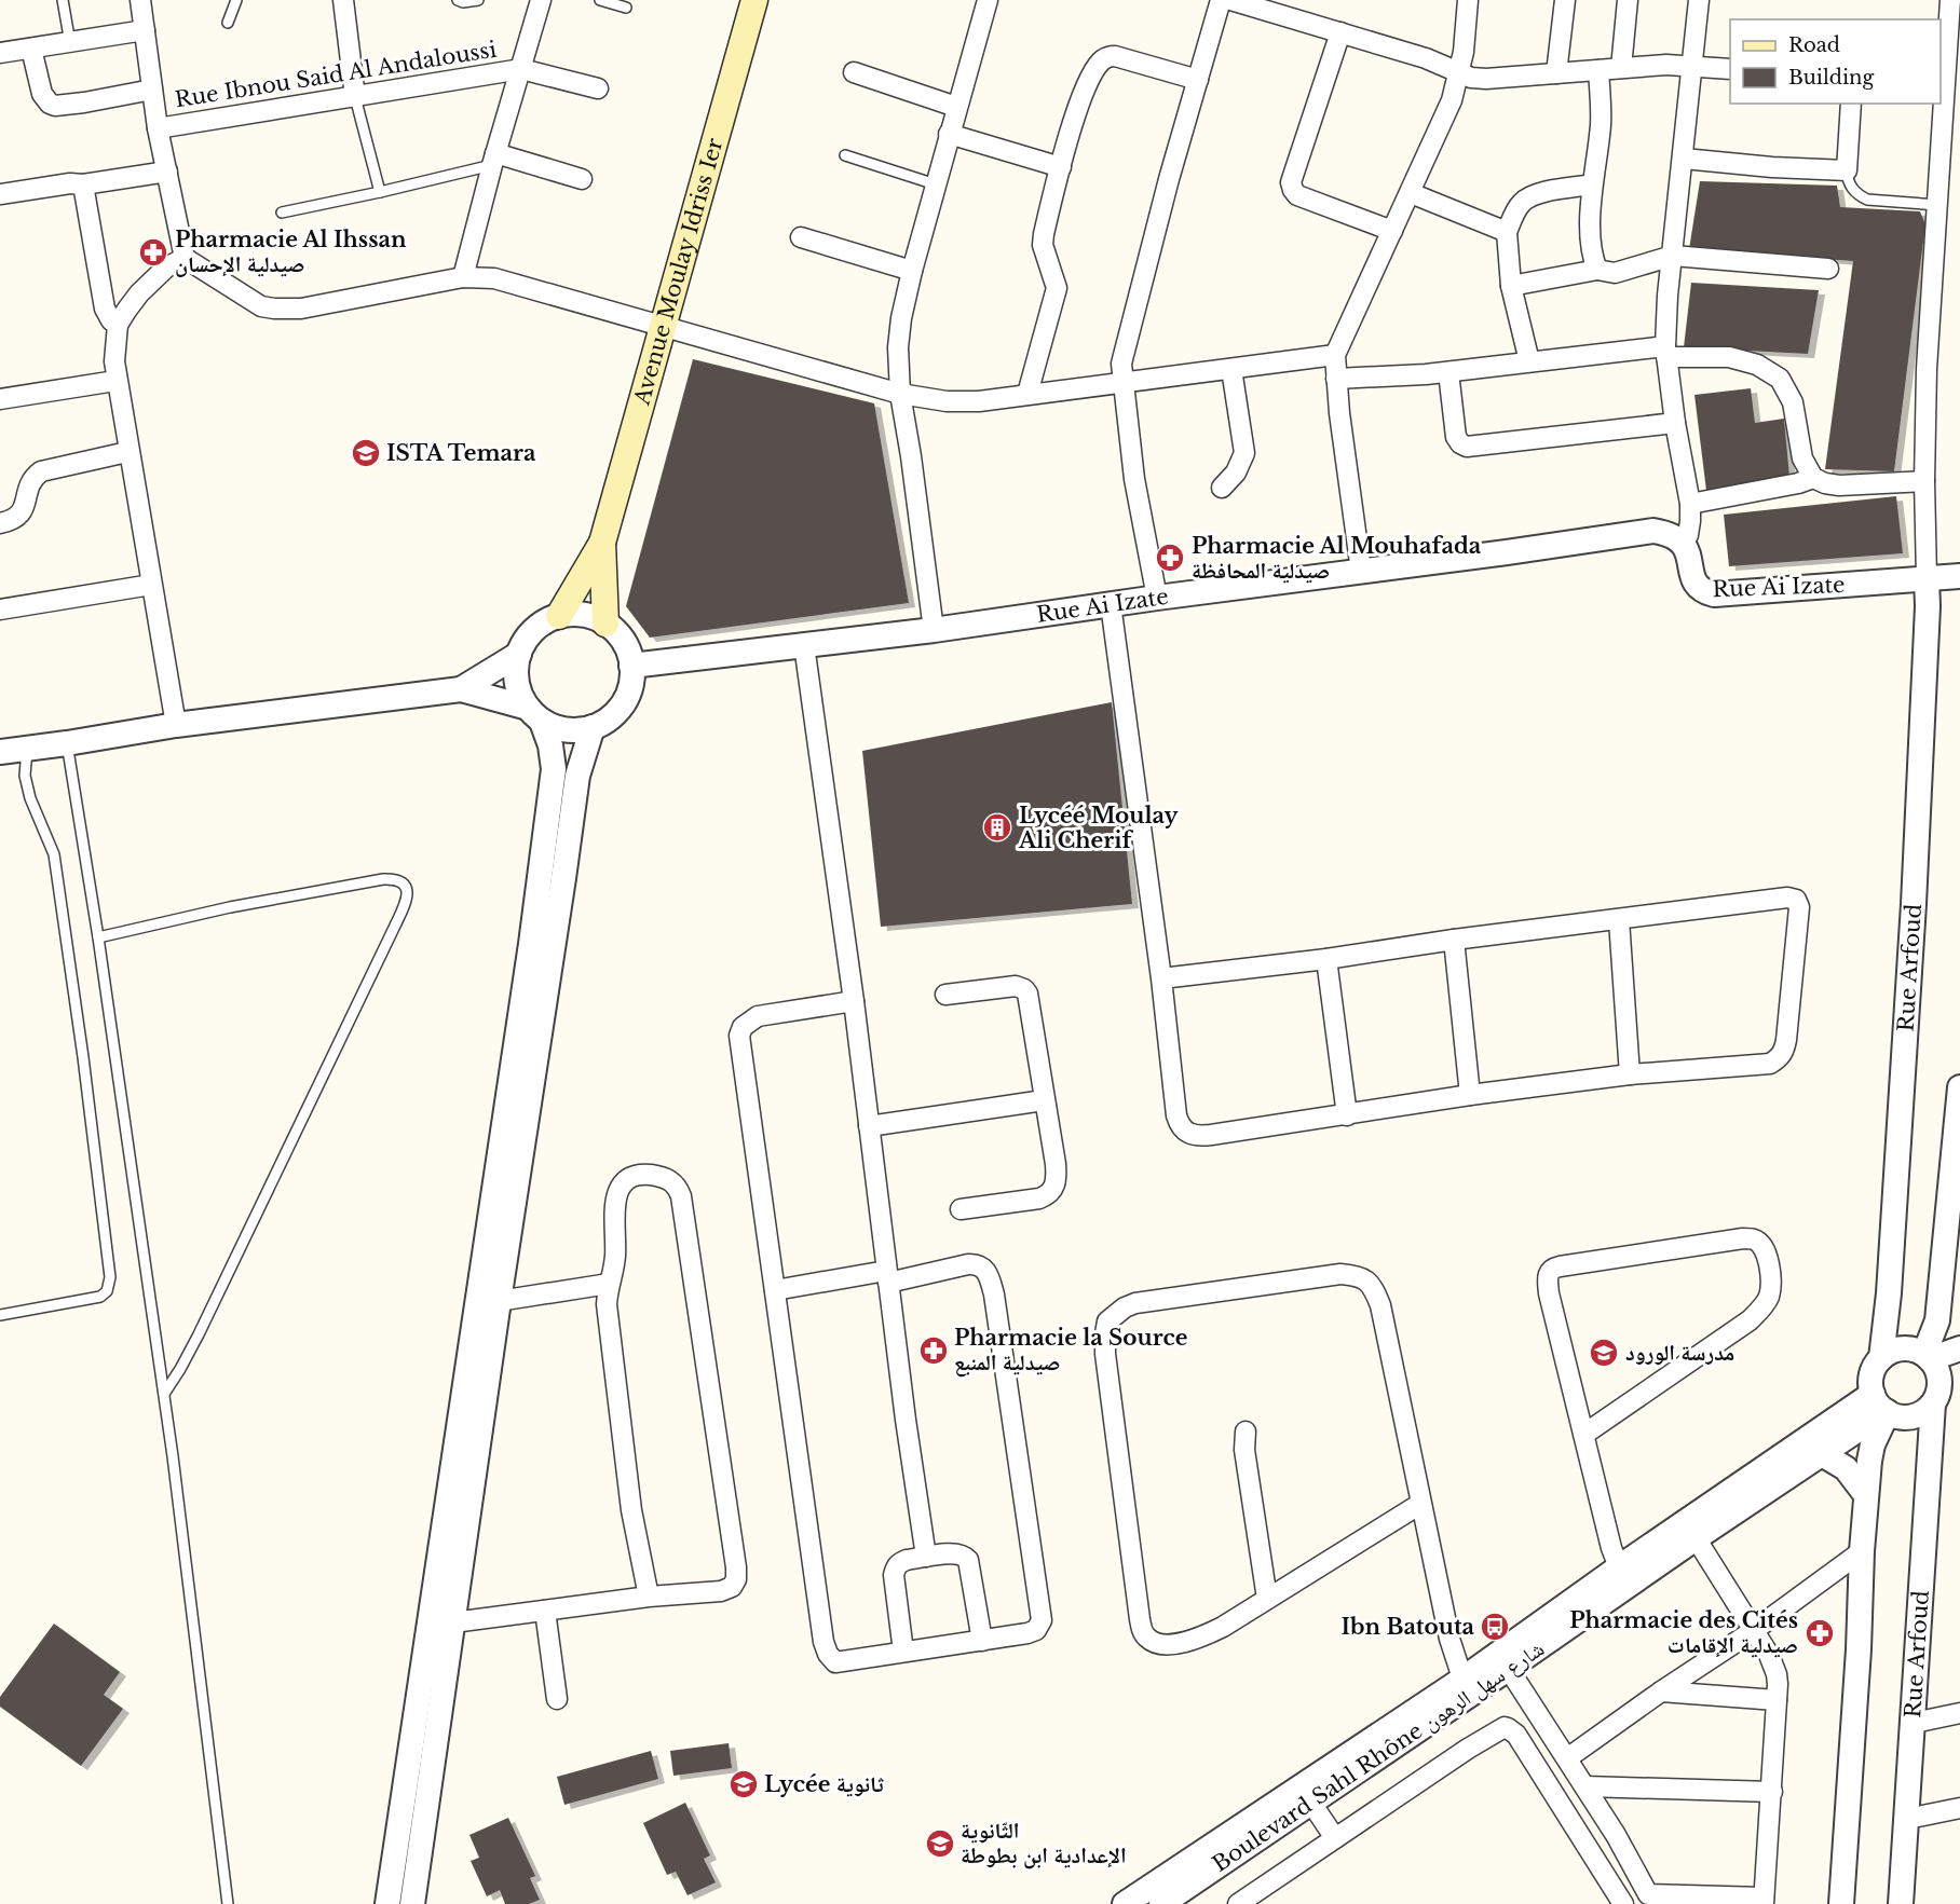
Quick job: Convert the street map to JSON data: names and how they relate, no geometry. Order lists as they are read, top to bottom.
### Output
{
  "streets": {
    "main road": ["Avenue Moulay Idriss Ier"],
    "street": [
      "Rue Ibnou Said Al Andaloussi",
      "Rue Ai Izate",
      "Rue Arfoud",
      "Boulevard Sahl Rhône شارع سهل الرهون"
    ]
  },
  "crossings": [
    ["Rue Ai Izate", "Rue Arfoud"],
    ["Rue Arfoud", "Boulevard Sahl Rhône شارع سهل الرهون"]
  ],
  "places": {
    "pharmacy": [
      "Pharmacie Al Ihssan صيدلية الإحسان",
      "Pharmacie Al Mouhafada صيدلية المحافظة",
      "Pharmacie la Source صيدلية المنبع",
      "Pharmacie des Cités صيدلية الإقامات"
    ],
    "school or university": [
      "ISTA Temara",
      "مدرسة الورود",
      "Lycée ثانوية",
      "الثّانوية الإعدادية ابن بطوطة"
    ],
    "building": ["Lycéé Moulay Ali Cherif"],
    "bus stop": ["Ibn Batouta"]
  },
  "legend": ["Road", "Building"]
}
